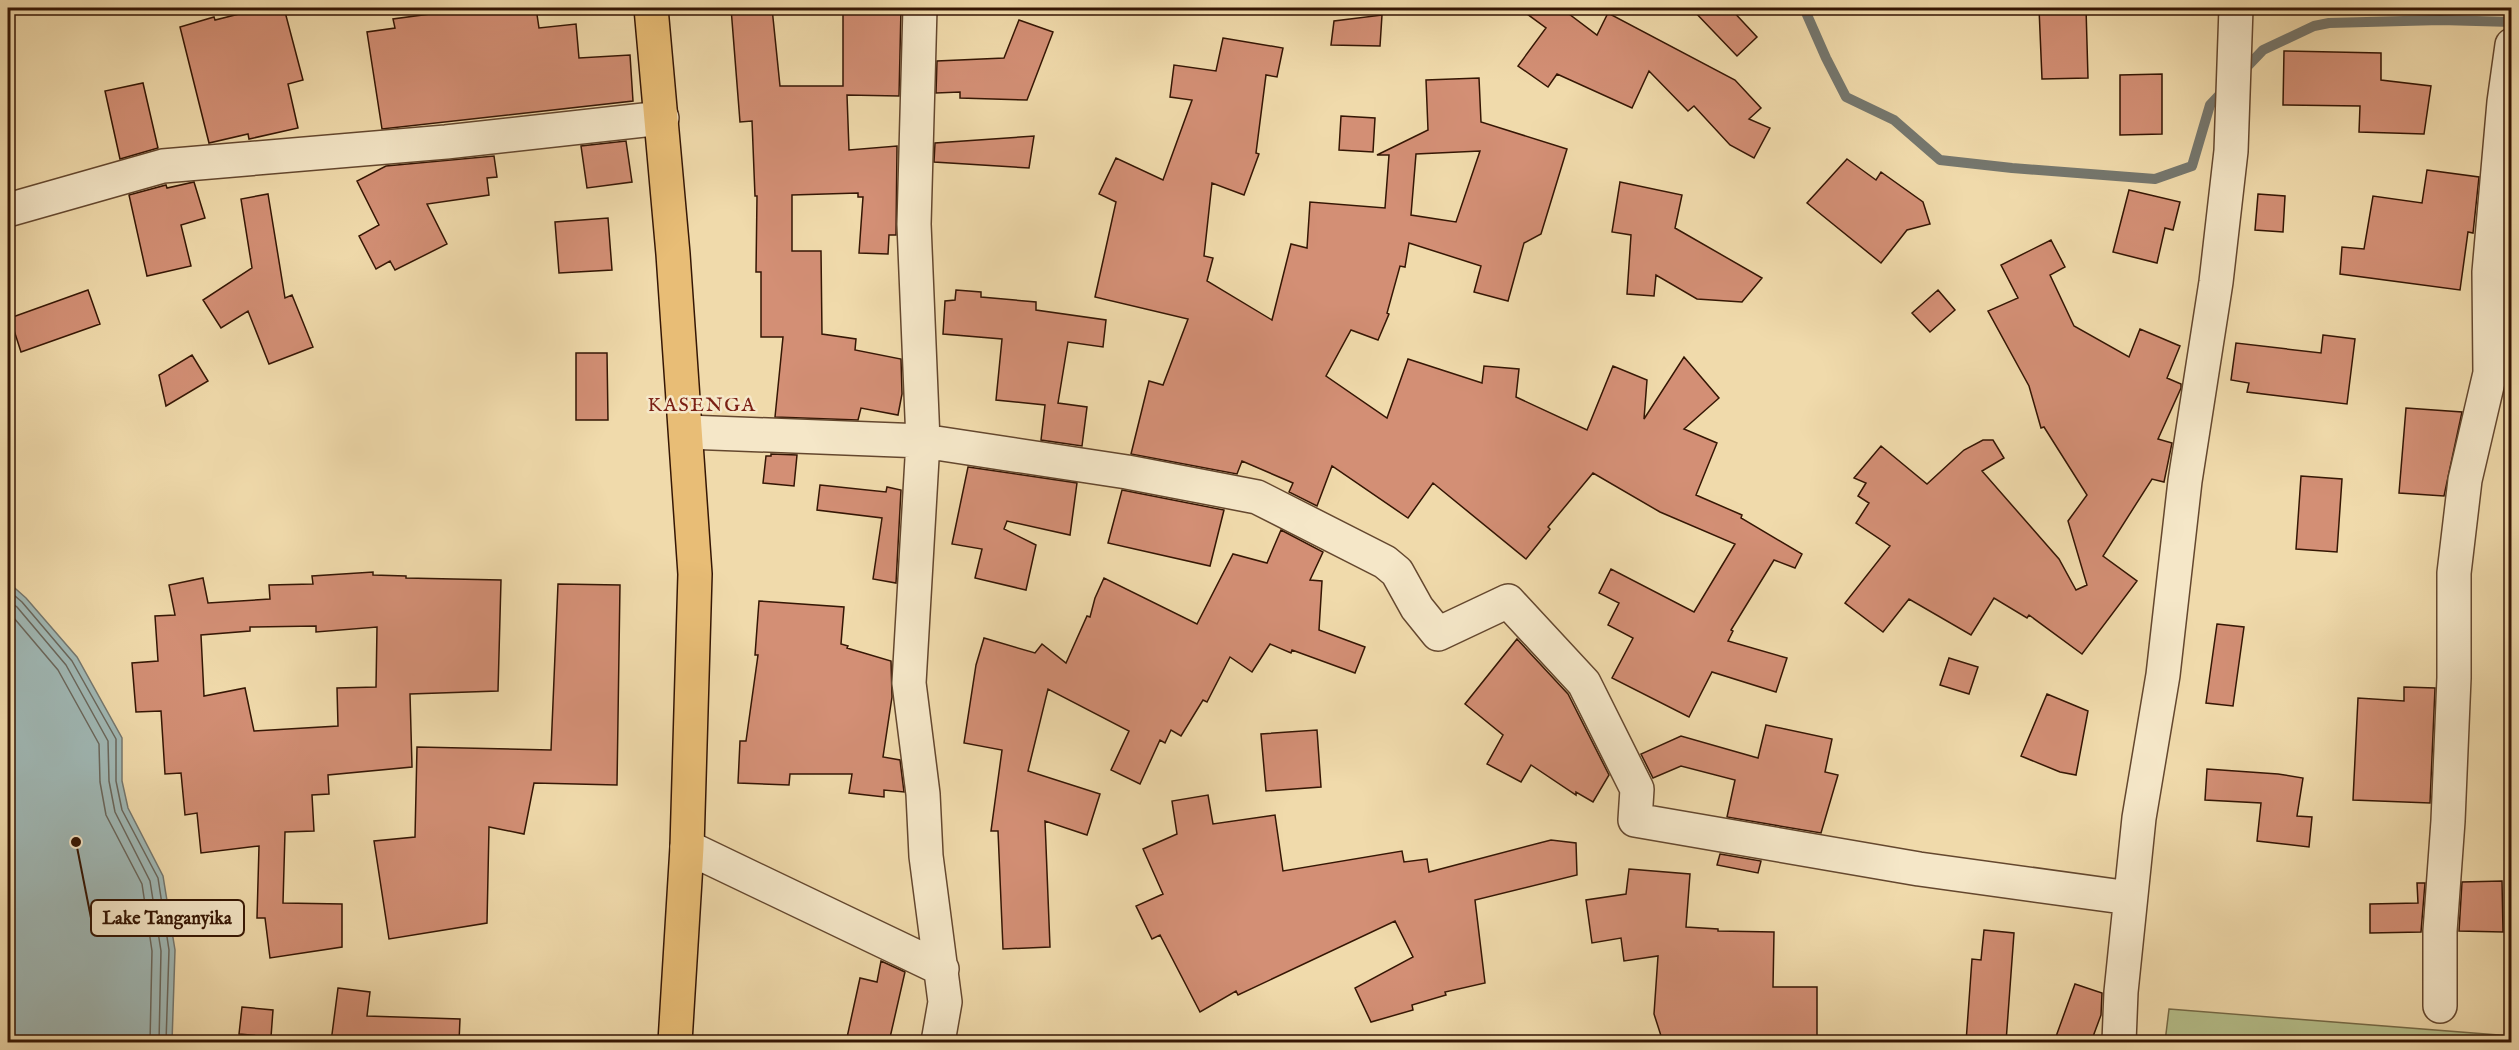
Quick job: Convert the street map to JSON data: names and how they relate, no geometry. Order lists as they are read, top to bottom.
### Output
{
  "districts": ["KASENGA"],
  "places": ["Lake Tanganyika"]
}
